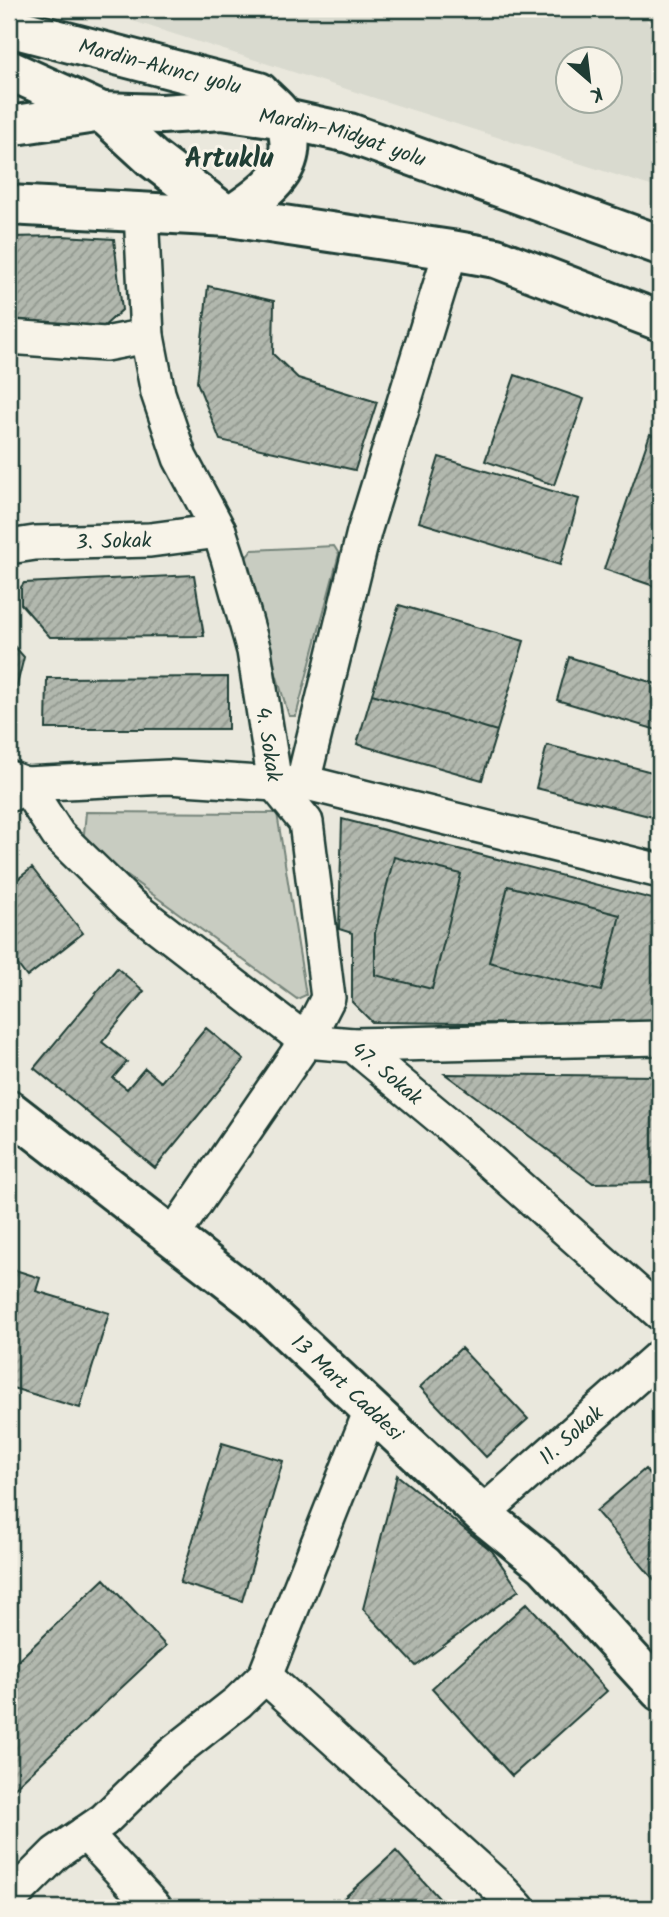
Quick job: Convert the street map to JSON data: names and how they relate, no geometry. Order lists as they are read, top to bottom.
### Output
{
  "streets": {
    "main road": ["Mardin-Akıncı yolu", "Mardin-Midyat yolu", "13 Mart Caddesi"],
    "street": [
      "3. Sokak",
      "4. Sokak",
      "47. Sokak",
      "11. Sokak"
    ]
  },
  "crossings": [
    ["Mardin-Akıncı yolu", "Mardin-Midyat yolu"],
    ["3. Sokak", "4. Sokak"],
    ["4. Sokak", "47. Sokak"],
    ["4. Sokak", "13 Mart Caddesi"],
    ["13 Mart Caddesi", "11. Sokak"]
  ],
  "districts": ["Artuklu"],
  "north": "bottom right"
}
